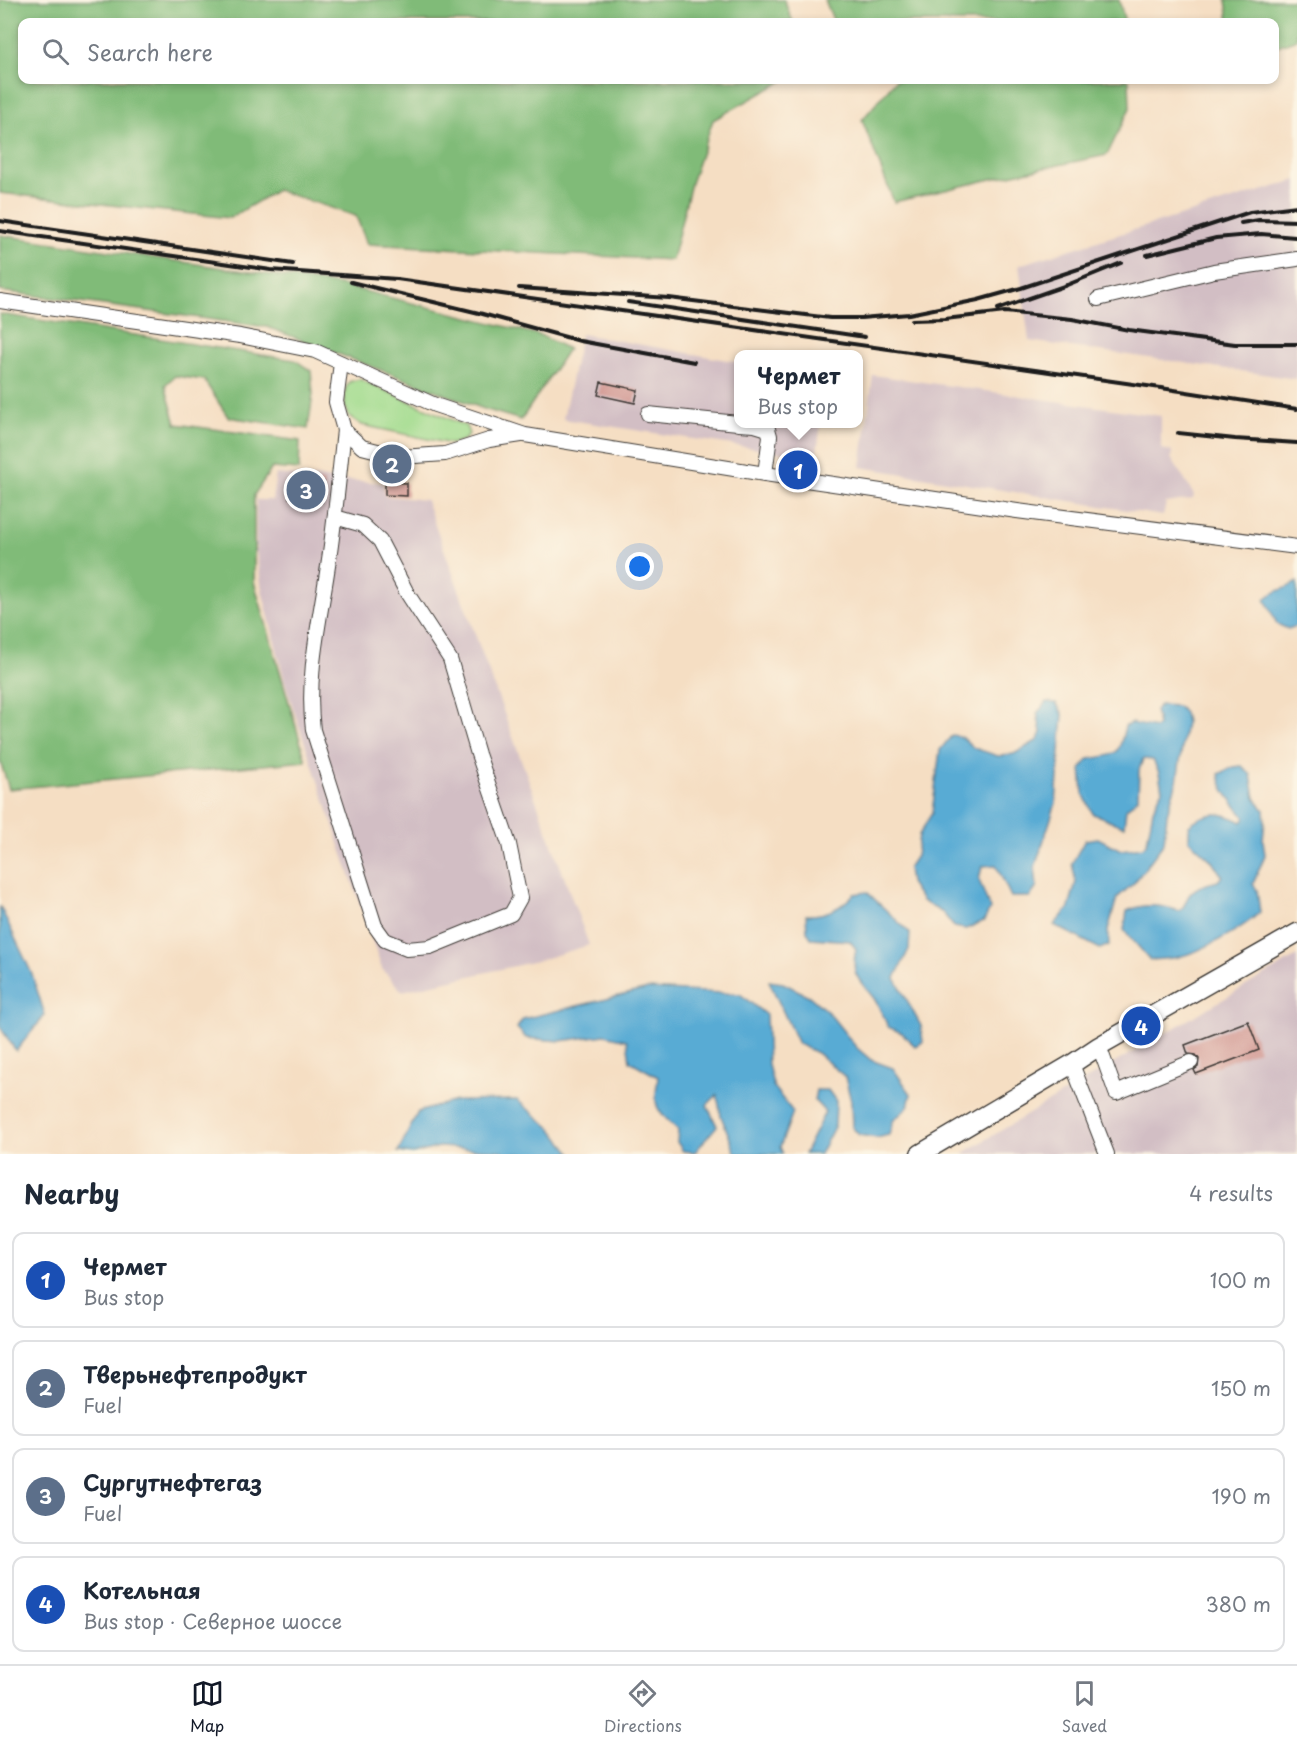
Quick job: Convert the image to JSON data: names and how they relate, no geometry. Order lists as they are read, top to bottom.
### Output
{
  "page": {
    "search": "Search here",
    "popup": ["Чермет", "Bus stop"],
    "pins": [
      "2",
      "1",
      "3",
      "4"
    ],
    "heading": ["Nearby", "4 results"],
    "list": [
      {
        "mark": "1",
        "name": "Чермет",
        "note": "Bus stop",
        "value": "100 m"
      },
      {
        "mark": "2",
        "name": "Тверьнефтепродукт",
        "note": "Fuel",
        "value": "150 m"
      },
      {
        "mark": "3",
        "name": "Сургутнефтегаз",
        "note": "Fuel",
        "value": "190 m"
      },
      {
        "mark": "4",
        "name": "Котельная",
        "note": "Bus stop · Северное шоссе",
        "value": "380 m"
      }
    ],
    "nav": ["Map", "Directions", "Saved"]
  }
}
